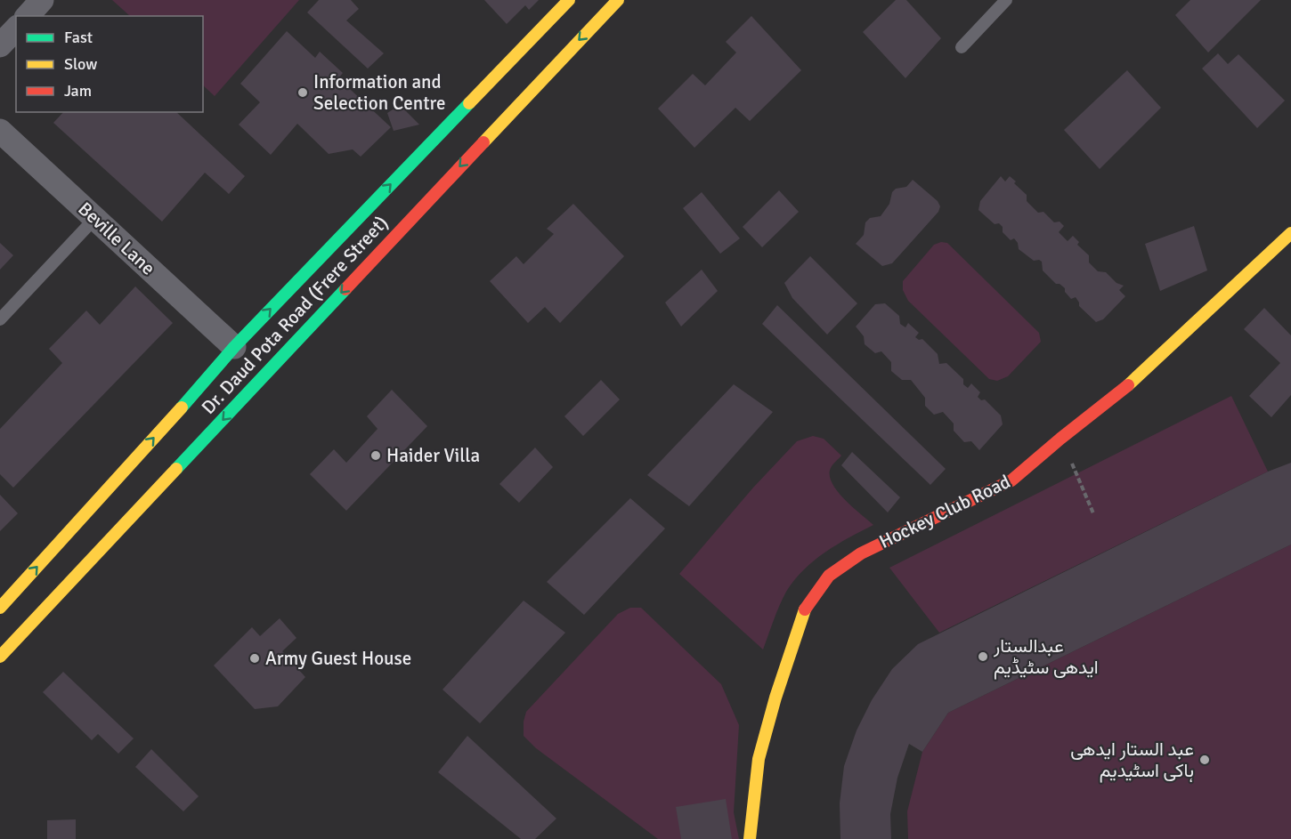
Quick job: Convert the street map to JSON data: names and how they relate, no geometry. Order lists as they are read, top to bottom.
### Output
{
  "streets": {
    "main road": ["Dr. Daud Pota Road (Frere Street)", "Hockey Club Road"],
    "street": ["Beville Lane"]
  },
  "crossings": [
    ["Beville Lane", "Dr. Daud Pota Road (Frere Street)"]
  ],
  "places": [
    "Information and Selection Centre",
    "Haider Villa",
    "عبدالستار ایدھی سٹیڈیم",
    "Army Guest House",
    "عبد الستار ایدھی ہاکی اسٹیدیم"
  ],
  "legend": ["Fast", "Slow", "Jam"]
}
